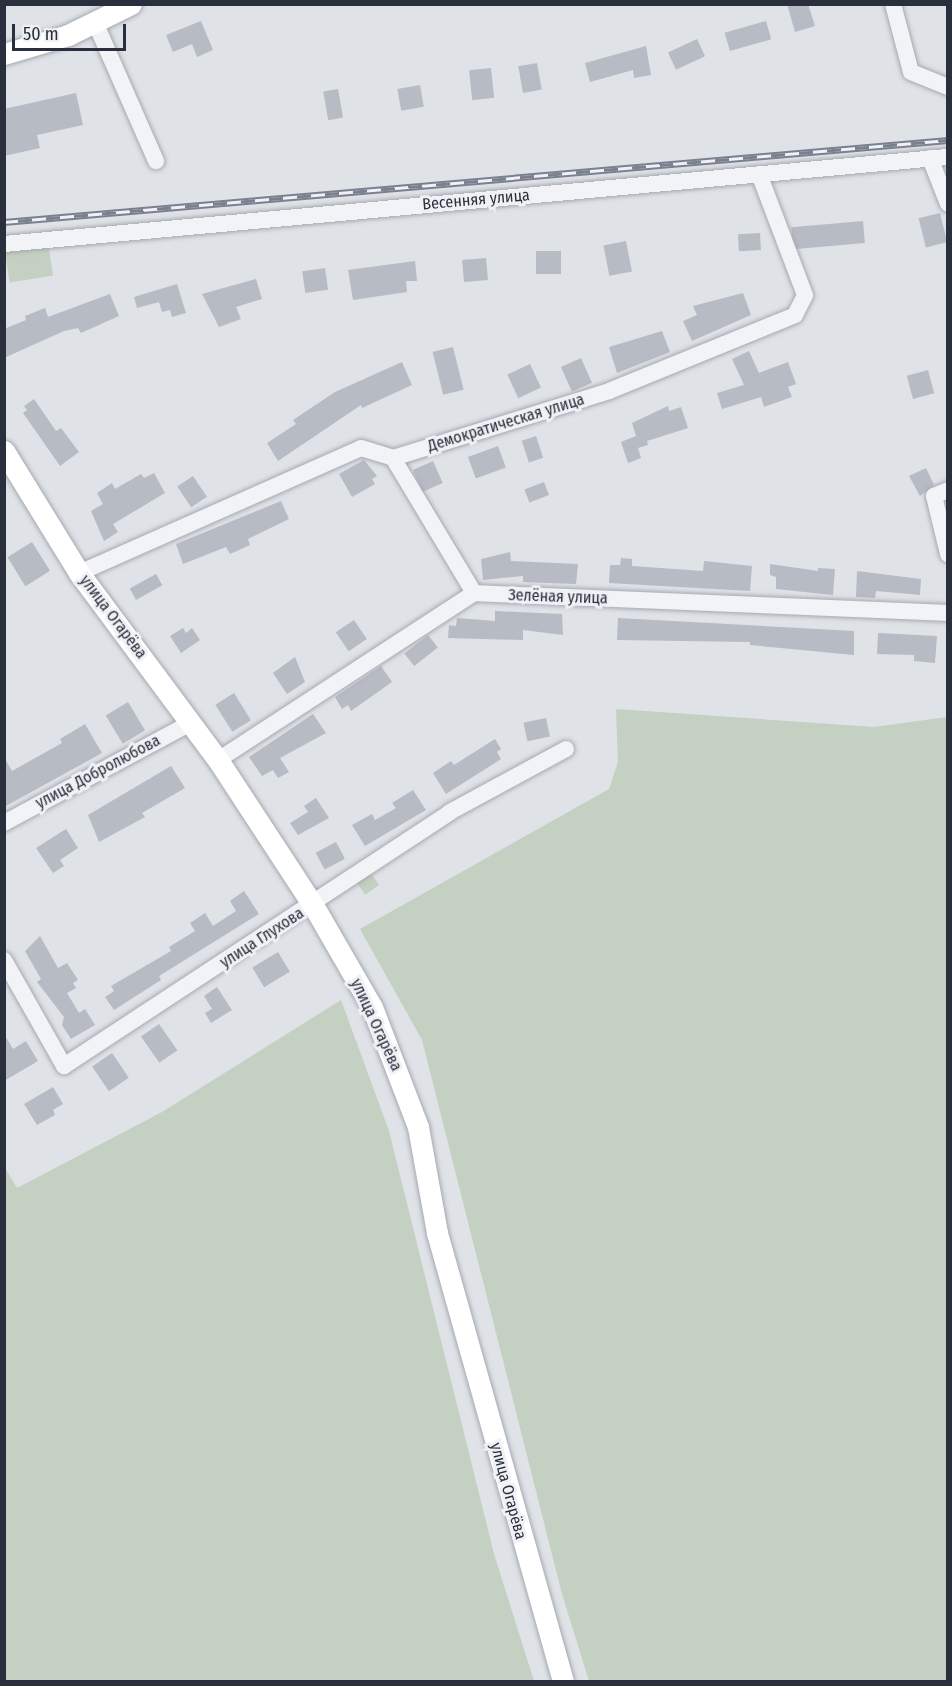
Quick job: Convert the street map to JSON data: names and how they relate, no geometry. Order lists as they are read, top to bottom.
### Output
{
  "streets": {
    "main road": ["улица Огарёва"],
    "street": [
      "Весенняя улица",
      "Демократическая улица",
      "Зелёная улица",
      "улица Добролюбова",
      "улица Глухова"
    ]
  },
  "crossings": [
    ["Весенняя улица", "Демократическая улица"],
    ["улица Огарёва", "улица Добролюбова"],
    ["улица Огарёва", "улица Глухова"]
  ],
  "scale_bar": "50 m"
}
